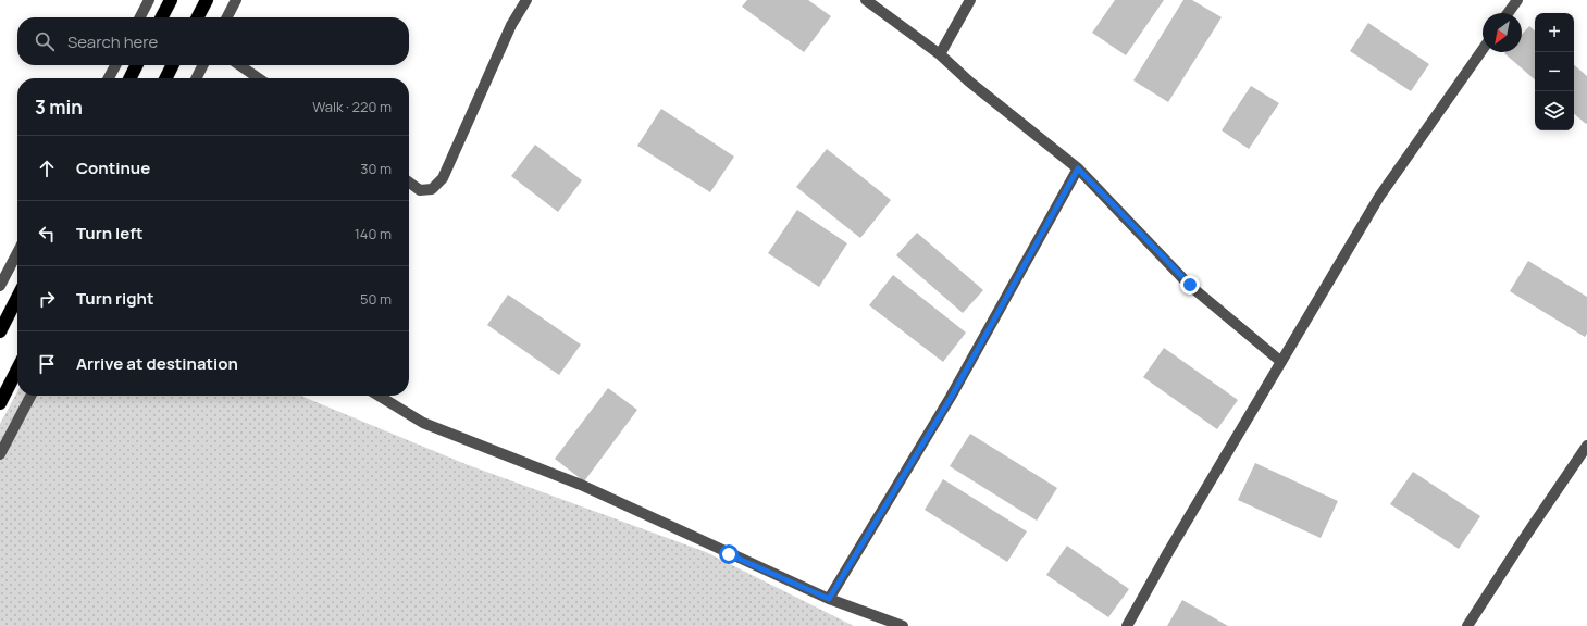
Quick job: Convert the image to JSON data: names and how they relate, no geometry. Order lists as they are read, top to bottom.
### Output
{
  "north": "bottom left",
  "page": {
    "map_buttons": ["+", "−"],
    "search": "Search here",
    "heading": ["3 min", "Walk · 220 m"],
    "list": [
      ["Continue", "30 m"],
      ["Turn left", "140 m"],
      ["Turn right", "50 m"],
      "Arrive at destination"
    ]
  }
}
